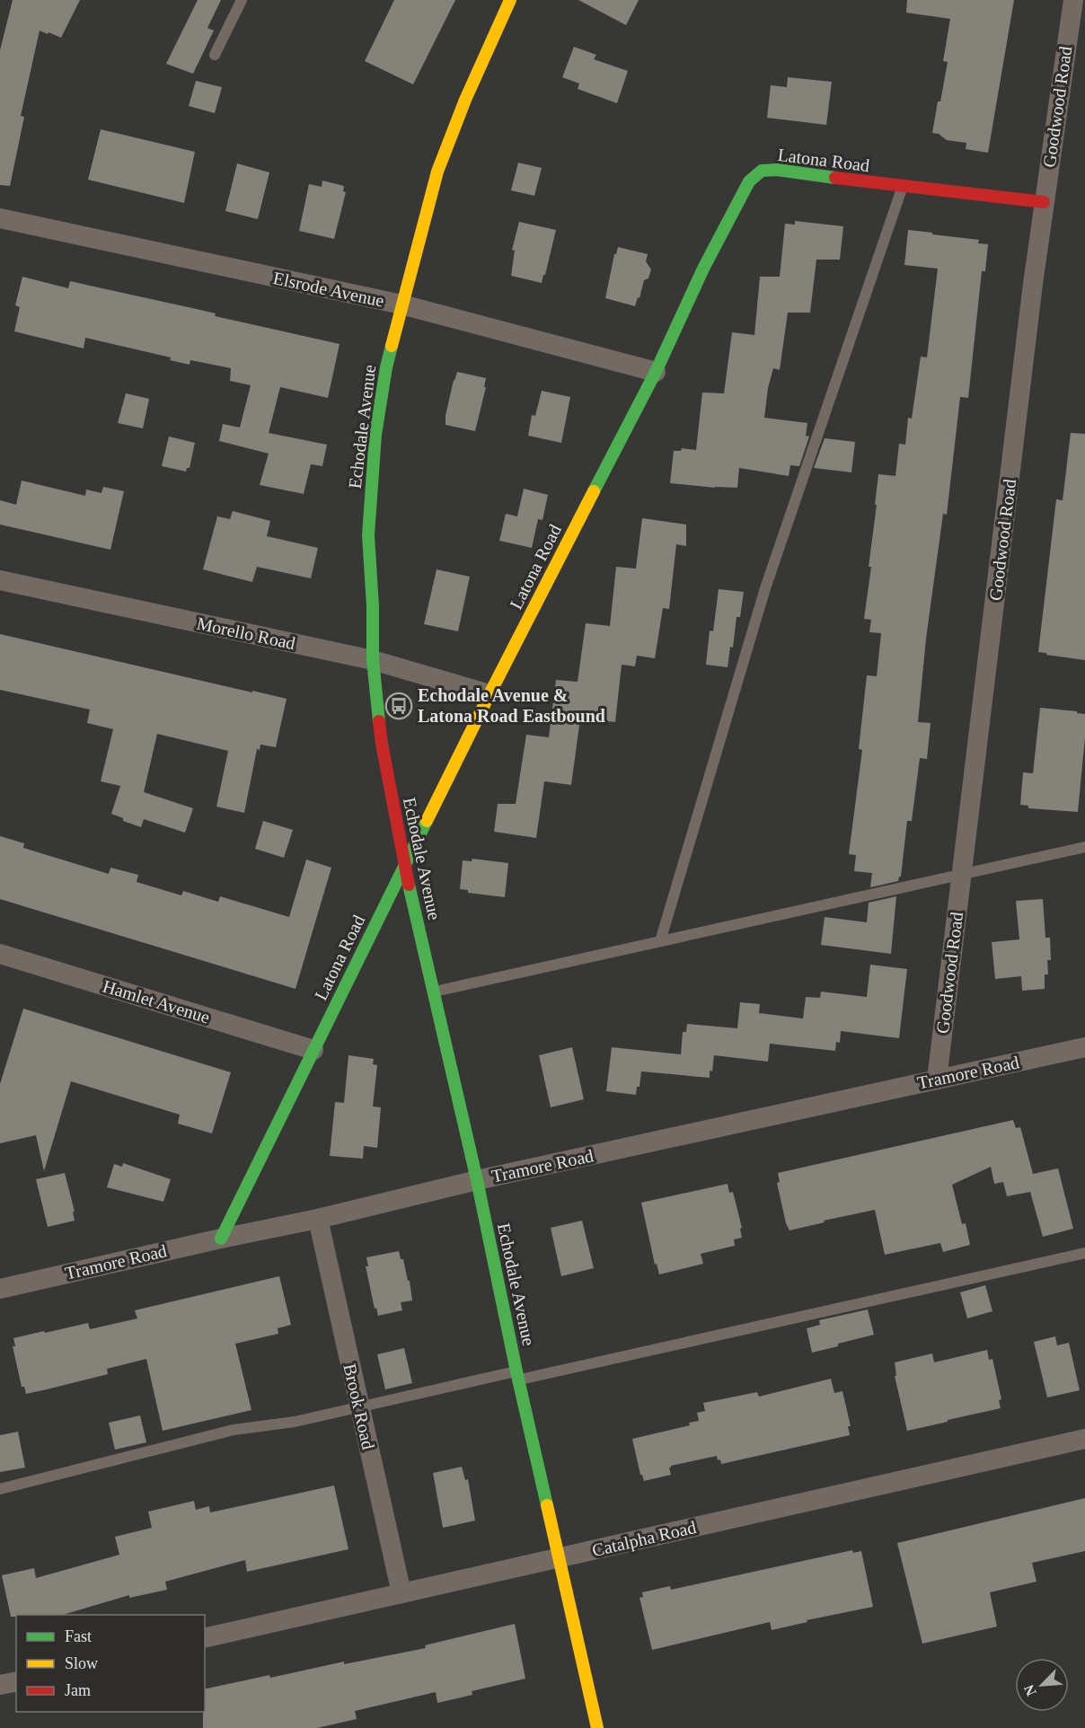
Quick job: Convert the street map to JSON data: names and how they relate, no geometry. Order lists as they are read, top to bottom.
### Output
{
  "streets": {
    "main road": ["Latona Road", "Echodale Avenue"],
    "street": [
      "Goodwood Road",
      "Elsrode Avenue",
      "Morello Road",
      "Hamlet Avenue",
      "Tramore Road",
      "Brook Road",
      "Catalpha Road"
    ]
  },
  "crossings": [
    ["Goodwood Road", "Latona Road"],
    ["Goodwood Road", "Tramore Road"],
    ["Latona Road", "Elsrode Avenue"],
    ["Latona Road", "Echodale Avenue"],
    ["Latona Road", "Morello Road"],
    ["Latona Road", "Hamlet Avenue"],
    ["Latona Road", "Tramore Road"],
    ["Elsrode Avenue", "Echodale Avenue"],
    ["Echodale Avenue", "Morello Road"],
    ["Echodale Avenue", "Tramore Road"],
    ["Echodale Avenue", "Catalpha Road"],
    ["Tramore Road", "Brook Road"],
    ["Brook Road", "Catalpha Road"]
  ],
  "places": {
    "bus stop": ["Echodale Avenue & Latona Road Eastbound"]
  },
  "legend": ["Fast", "Slow", "Jam"],
  "north": "bottom left"
}
